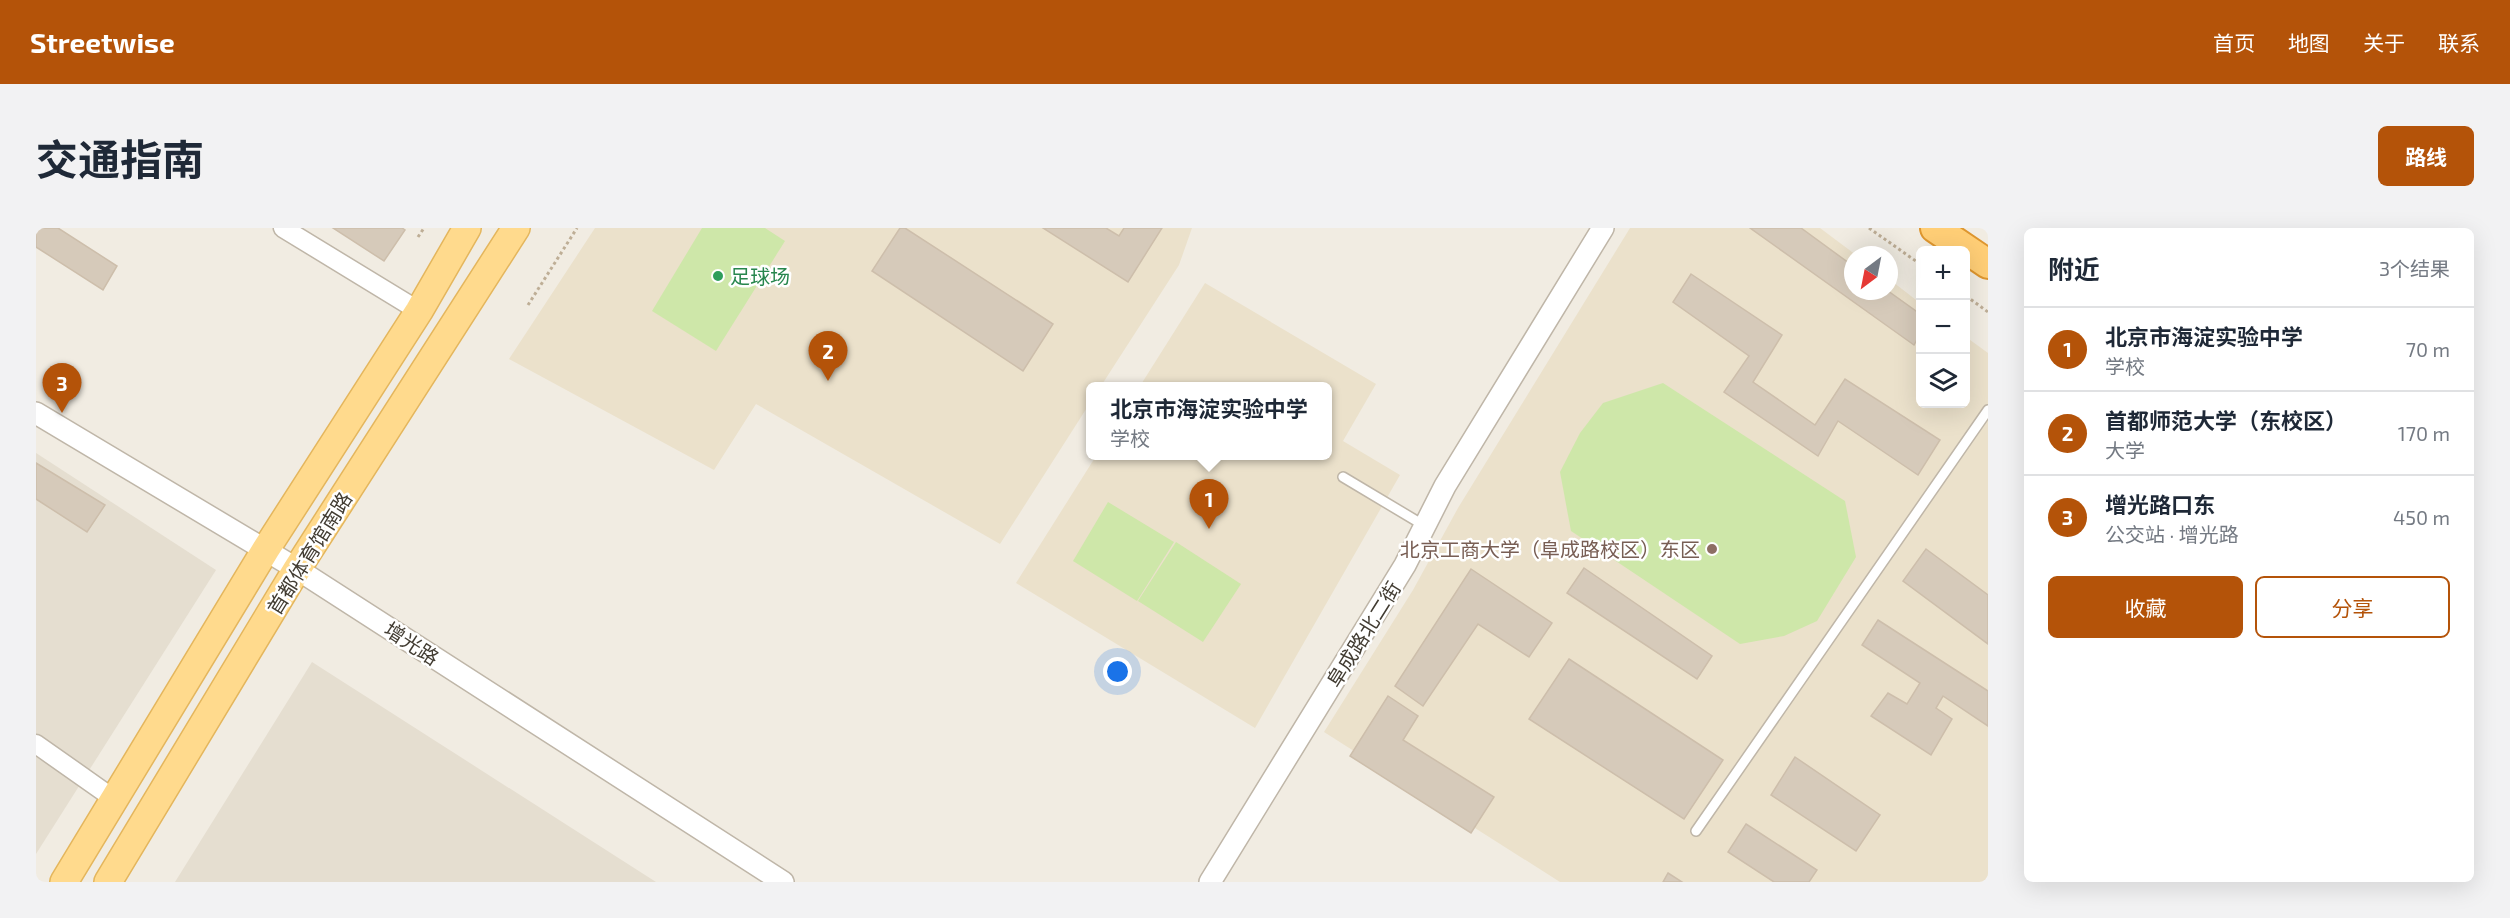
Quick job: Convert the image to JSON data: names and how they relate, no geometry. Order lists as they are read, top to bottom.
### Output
{
  "streets": {
    "main road": ["首都体育馆南路"],
    "street": ["阜成路北二街", "增光路"]
  },
  "crossings": [
    ["首都体育馆南路", "增光路"]
  ],
  "places": ["足球场", "北京工商大学（阜成路校区）东区"],
  "north": "bottom left",
  "page": {
    "header": "Streetwise",
    "nav": [
      "首页",
      "地图",
      "关于",
      "联系"
    ],
    "title": "交通指南",
    "buttons": [
      "路线",
      ["收藏", "分享"]
    ],
    "heading": ["附近", "3个结果"],
    "map_buttons": ["+", "−"],
    "list": [
      {
        "mark": "1",
        "name": "北京市海淀实验中学",
        "note": "学校",
        "value": "70 m"
      },
      {
        "mark": "2",
        "name": "首都师范大学（东校区）",
        "note": "大学",
        "value": "170 m"
      },
      {
        "mark": "3",
        "name": "增光路口东",
        "note": "公交站 · 增光路",
        "value": "450 m"
      }
    ],
    "pins": ["2", "3", "1"],
    "popup": ["北京市海淀实验中学", "学校"]
  }
}
